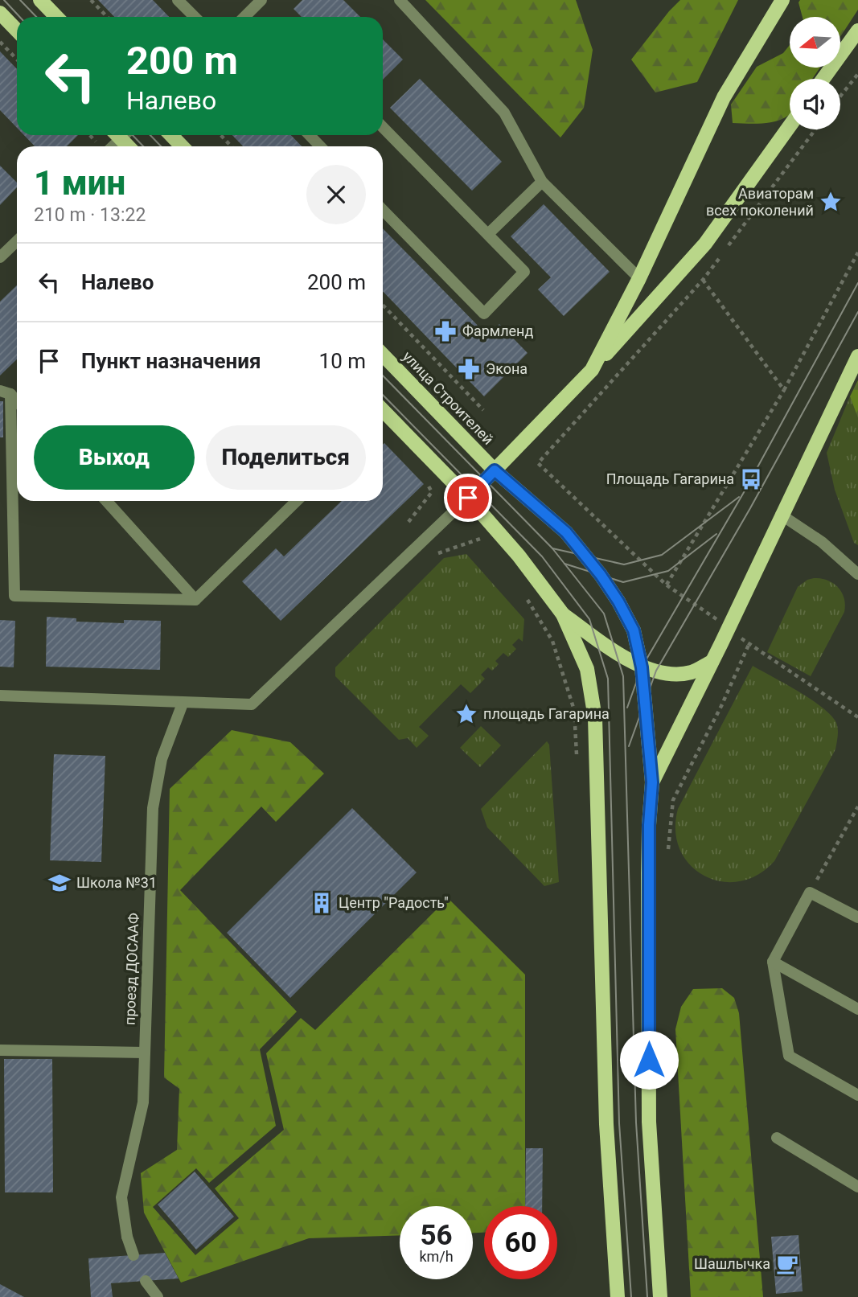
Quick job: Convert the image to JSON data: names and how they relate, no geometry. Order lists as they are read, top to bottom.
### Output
{
  "streets": {
    "main road": ["улица Строителей"],
    "street": ["проезд ДОСААФ"]
  },
  "places": {
    "place": ["Авиаторам всех поколений", "площадь Гагарина"],
    "pharmacy": ["Фармленд", "Экона"],
    "bus stop": ["Площадь Гагарина"],
    "school or university": ["Школа №31"],
    "building": ["Центр \"Радость\""],
    "cafe": ["Шашлычка"]
  },
  "north": "left",
  "page": {
    "turn": ["200 m", "Налево"],
    "heading": ["1 мин", "210 m · 13:22"],
    "list": [
      {
        "name": "Налево",
        "value": "200 m"
      },
      {
        "name": "Пункт назначения",
        "value": "10 m"
      }
    ],
    "buttons": ["Выход", "Поделиться"],
    "speed": "56 km/h",
    "limit": "60"
  }
}
